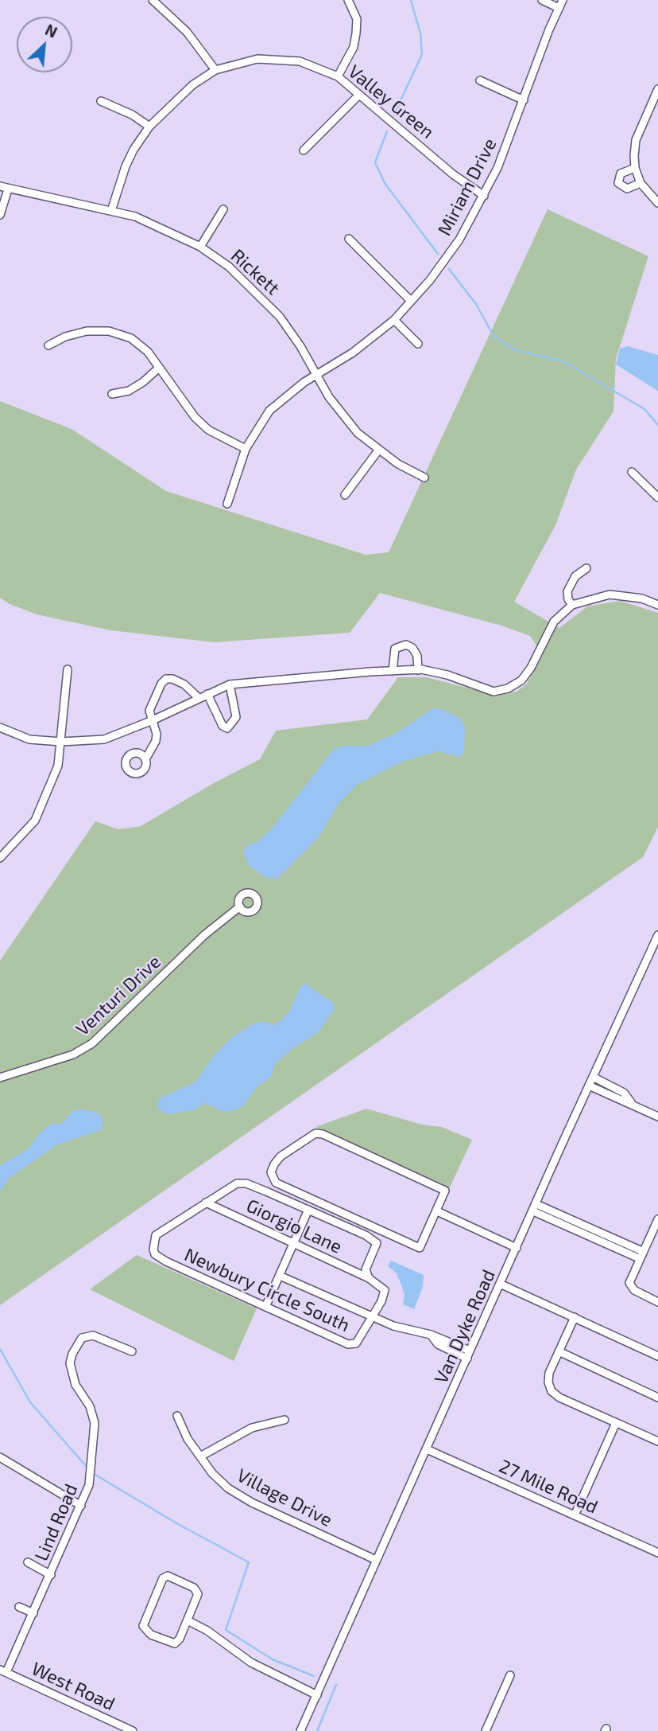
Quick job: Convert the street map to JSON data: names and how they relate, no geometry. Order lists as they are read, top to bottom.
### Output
{
  "streets": {
    "street": [
      "Valley Green",
      "Miriam Drive",
      "Rickett",
      "Venturi Drive",
      "Giorgio Lane",
      "Newbury Circle South",
      "Van Dyke Road",
      "27 Mile Road",
      "Village Drive",
      "Lind Road",
      "West Road"
    ]
  },
  "crossings": [
    ["Valley Green", "Miriam Drive"],
    ["Valley Green", "Rickett"],
    ["Miriam Drive", "Rickett"],
    ["Giorgio Lane", "Newbury Circle South"],
    ["Van Dyke Road", "27 Mile Road"],
    ["Van Dyke Road", "Village Drive"],
    ["Lind Road", "West Road"]
  ],
  "north": "top right"
}
